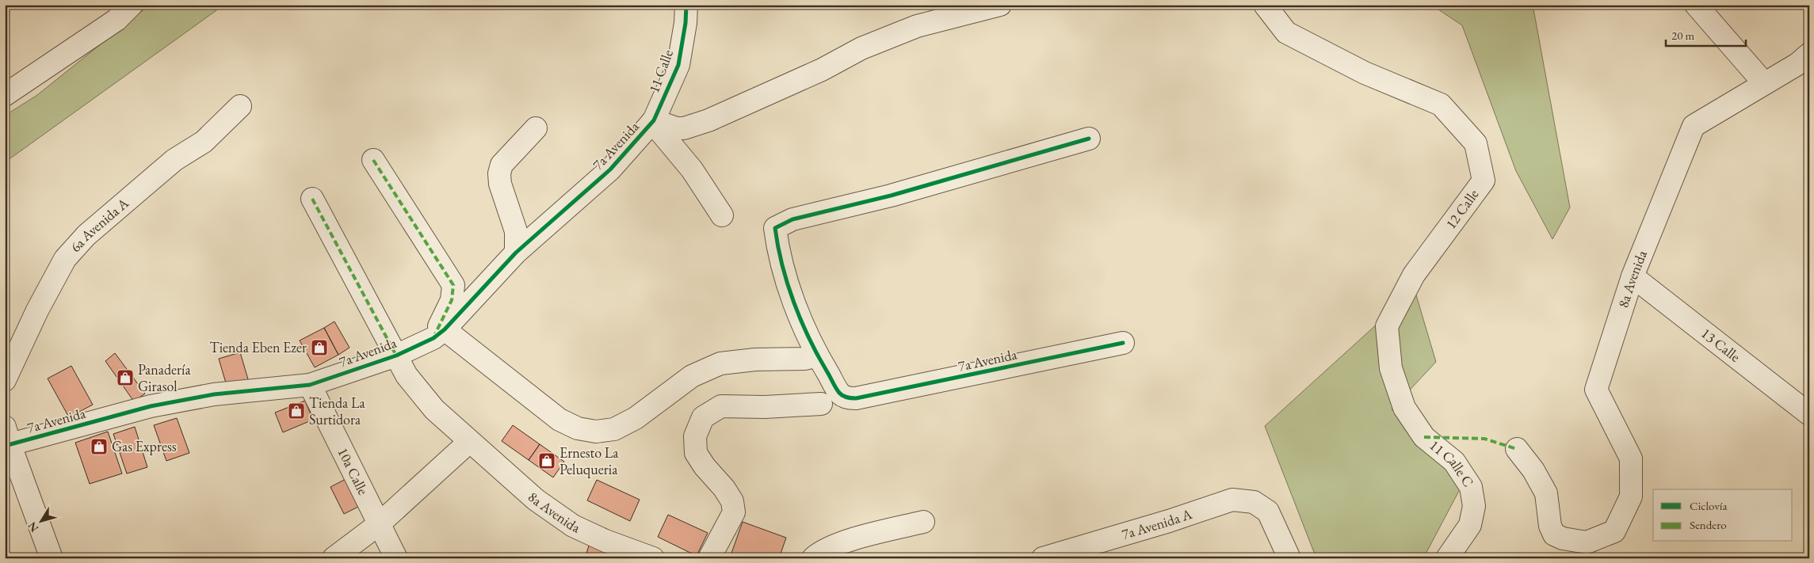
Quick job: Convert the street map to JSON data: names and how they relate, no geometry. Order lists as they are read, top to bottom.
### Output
{
  "streets": {
    "street": [
      "11 Calle",
      "7a Avenida",
      "12 Calle",
      "6a Avenida A",
      "8a Avenida",
      "13 Calle",
      "11 Calle C",
      "10a Calle",
      "7a Avenida A"
    ]
  },
  "crossings": [
    ["11 Calle", "7a Avenida"],
    ["7a Avenida", "8a Avenida"],
    ["7a Avenida", "10a Calle"],
    ["12 Calle", "11 Calle C"],
    ["8a Avenida", "13 Calle"]
  ],
  "places": {
    "shop": [
      "Tienda Eben Ezer",
      "Panadería Girasol",
      "Tienda La Surtidora",
      "Gas Express",
      "Ernesto La Peluqueria"
    ]
  },
  "legend": ["Ciclovía", "Sendero"],
  "scale_bar": "20 m",
  "north": "bottom left"
}
